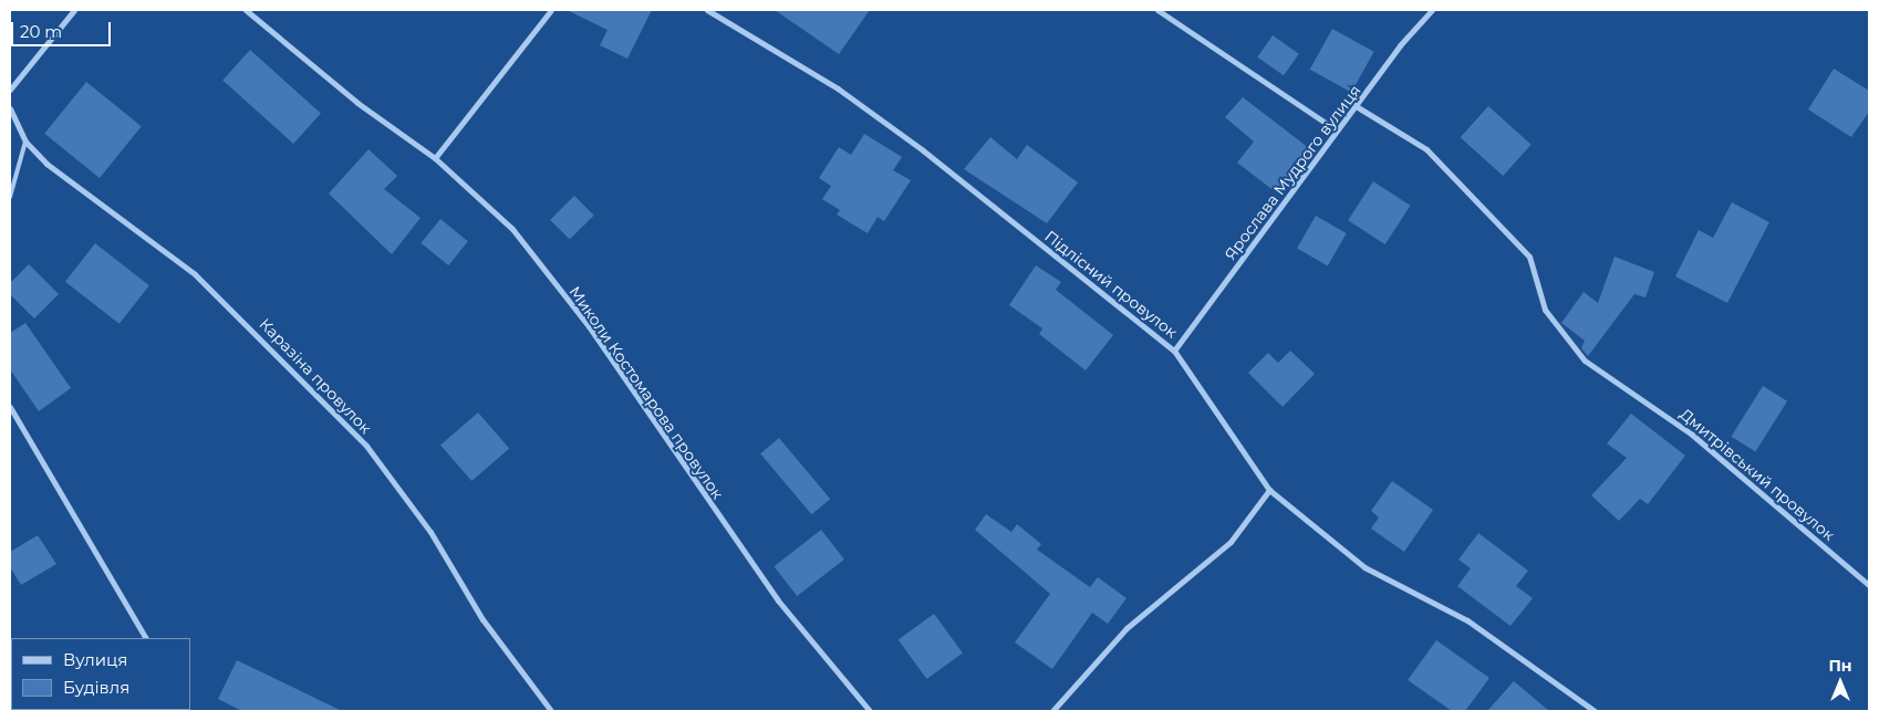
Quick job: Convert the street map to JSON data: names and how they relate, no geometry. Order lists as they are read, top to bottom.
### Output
{
  "streets": {
    "street": [
      "Ярослава Мудрого вулиця",
      "Підлісний провулок",
      "Каразіна провулок",
      "Миколи Костомарова провулок",
      "Дмитрівський провулок"
    ]
  },
  "crossings": [
    ["Ярослава Мудрого вулиця", "Підлісний провулок"],
    ["Ярослава Мудрого вулиця", "Дмитрівський провулок"]
  ],
  "legend": ["Вулиця", "Будівля"],
  "scale_bar": "20 m",
  "north": "top"
}
